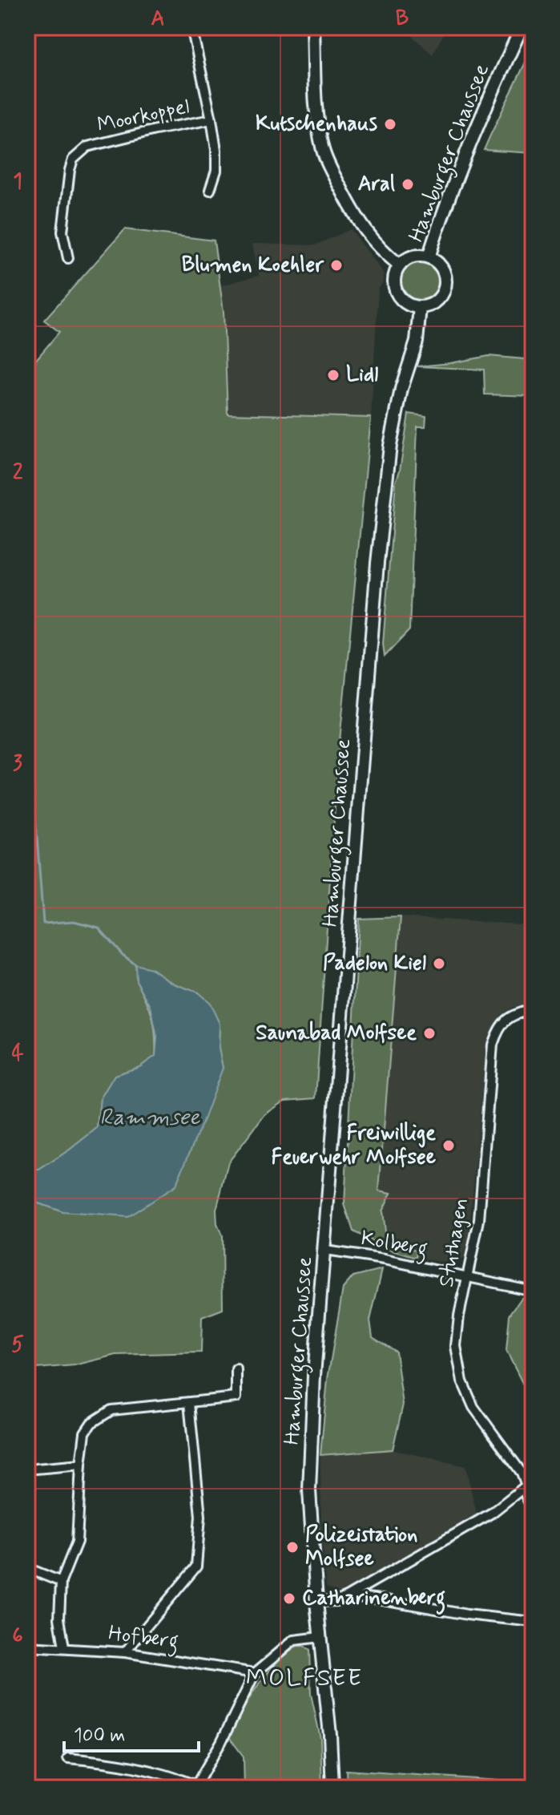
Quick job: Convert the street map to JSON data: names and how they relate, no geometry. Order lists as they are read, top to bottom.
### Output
{
  "streets": {
    "main road": ["Hamburger Chaussee"],
    "street": [
      "Moorkoppel",
      "Stuthagen",
      "Kolberg",
      "Hofberg"
    ]
  },
  "crossings": [
    ["Hamburger Chaussee", "Kolberg"],
    ["Stuthagen", "Kolberg"]
  ],
  "districts": ["MOLFSEE"],
  "water": ["Rammsee"],
  "places": [
    "Kutschenhaus",
    "Aral",
    "Blumen Koehler",
    "Lidl",
    "Padelon Kiel",
    "Saunabad Molfsee",
    "Freiwillige Feuerwehr Molfsee",
    "Polizeistation Molfsee",
    "Catharinenberg"
  ],
  "scale_bar": "100 m",
  "grid": {
    "columns": ["A", "B"],
    "rows": [
      "1",
      "2",
      "3",
      "4",
      "5",
      "6"
    ]
  }
}
